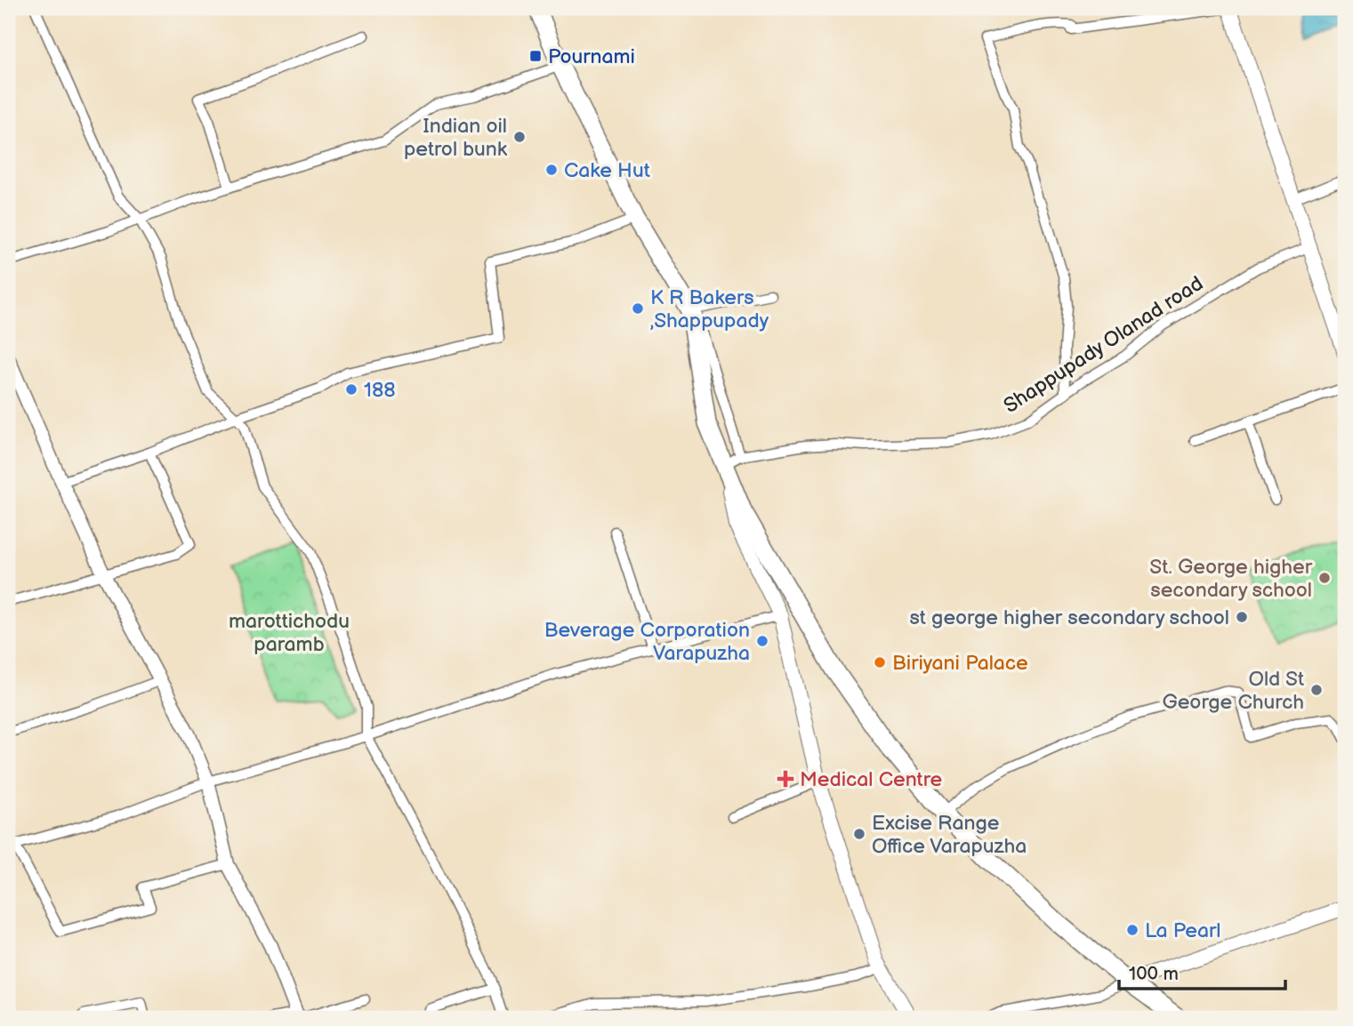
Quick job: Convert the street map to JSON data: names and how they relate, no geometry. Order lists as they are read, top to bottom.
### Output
{
  "streets": {
    "street": ["Shappupady Olanad road"]
  },
  "parks": ["marottichodu paramb"],
  "places": {
    "transit": ["Pournami"],
    "other": [
      "Indian oil petrol bunk",
      "Cake Hut",
      "K R Bakers ,Shappupady",
      "188",
      "St. George higher secondary school",
      "st george higher secondary school",
      "Beverage Corporation Varapuzha",
      "Biriyani Palace",
      "Old St George Church",
      "Excise Range Office Varapuzha",
      "La Pearl"
    ],
    "health": ["Medical Centre"]
  },
  "scale_bar": "100 m"
}
